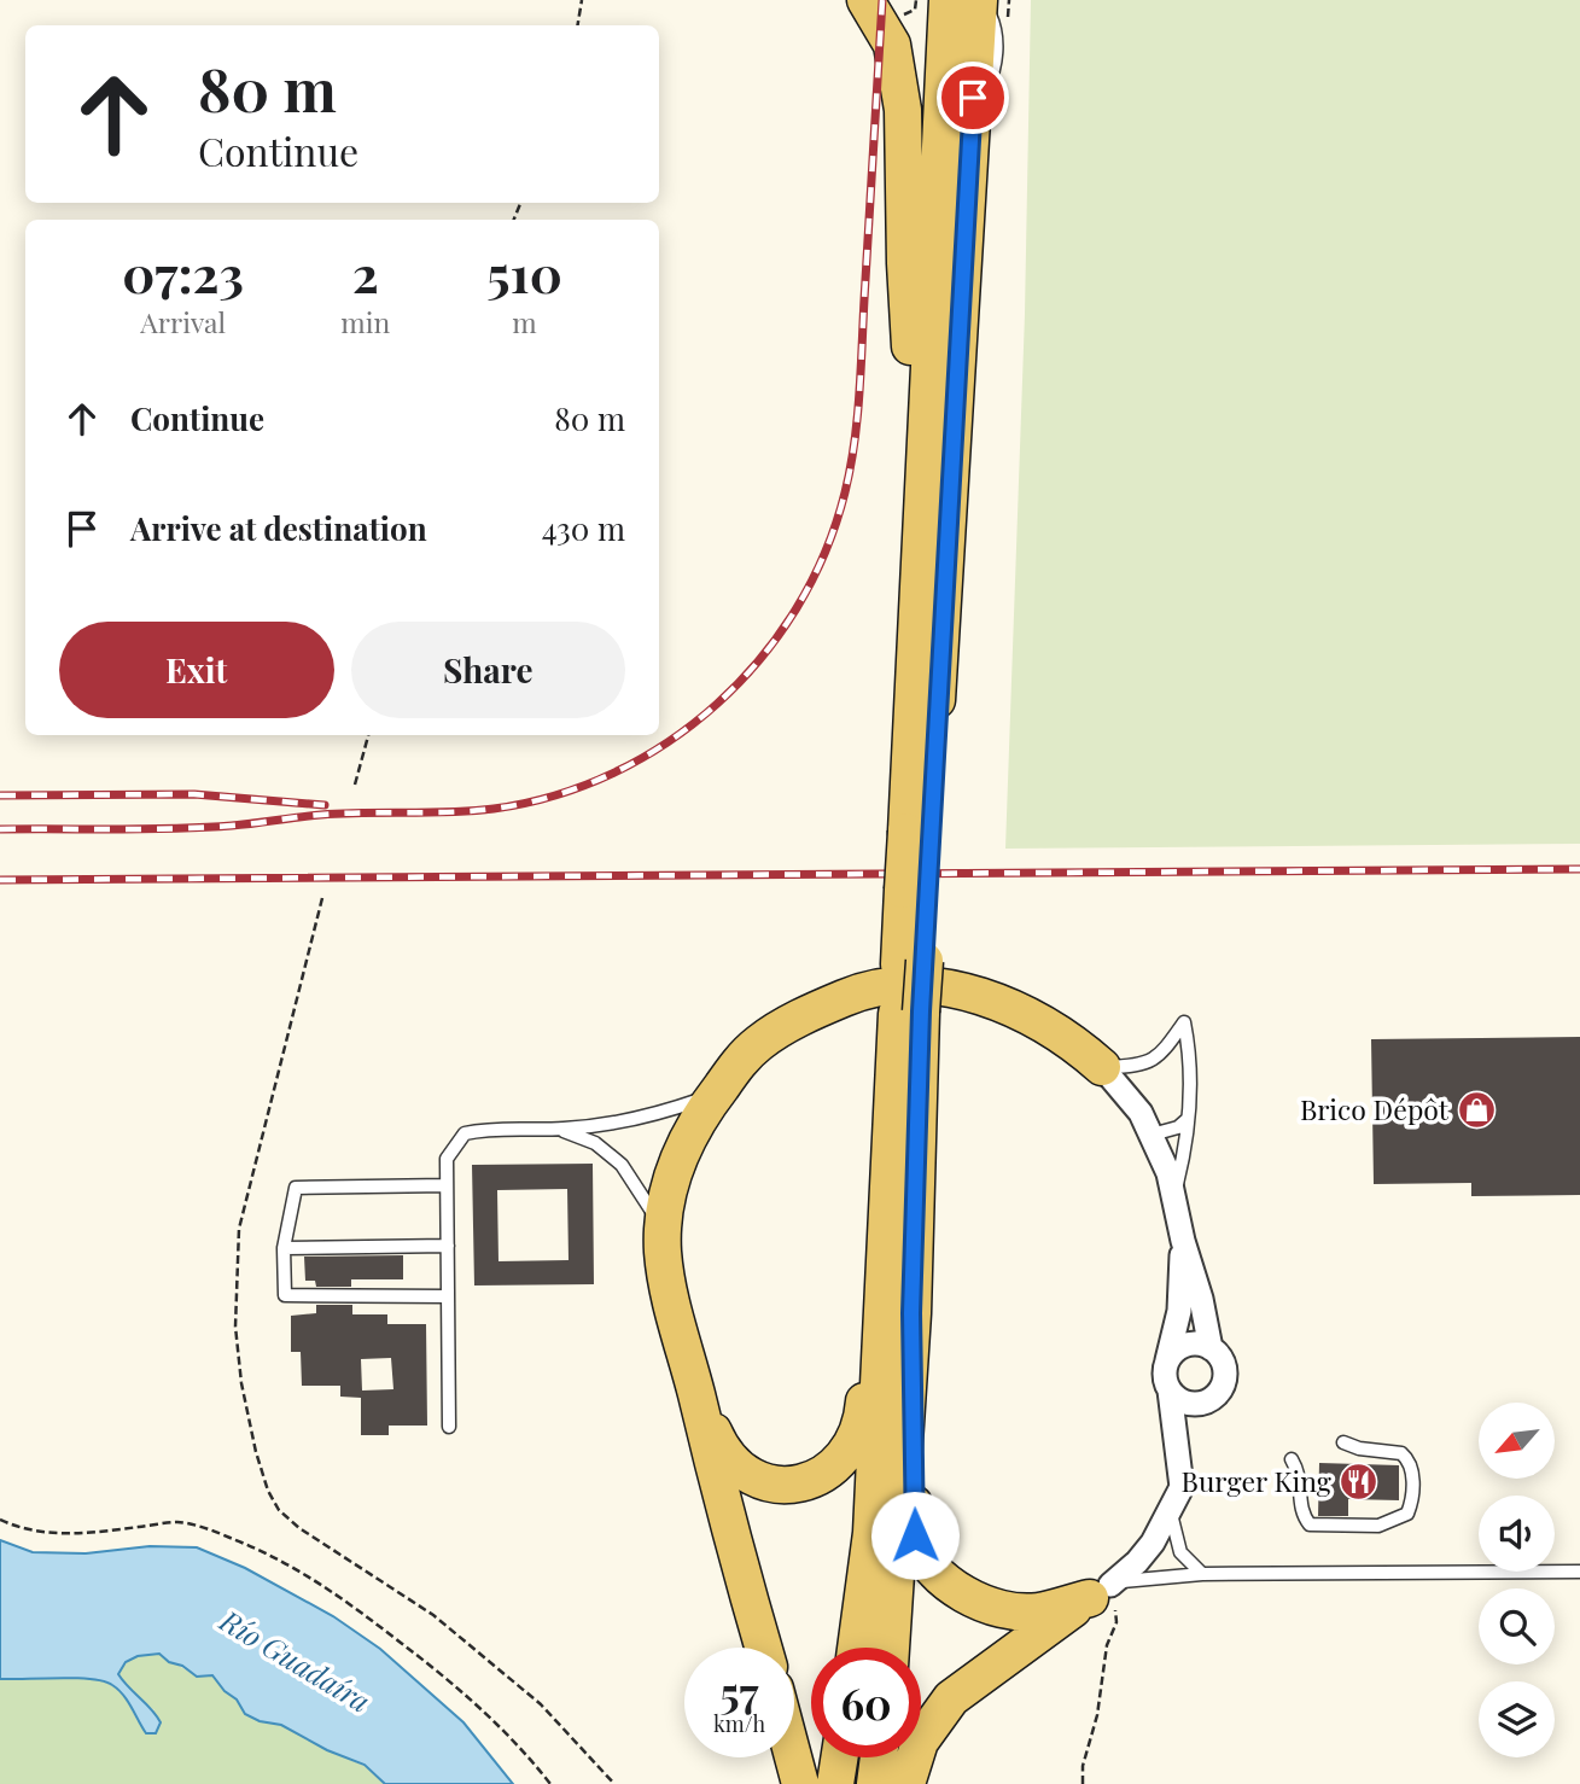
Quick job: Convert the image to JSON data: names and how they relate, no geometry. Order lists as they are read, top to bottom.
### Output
{
  "water": ["Río Guadaíra"],
  "places": {
    "shop": ["Brico Dépôt"],
    "restaurant": ["Burger King"]
  },
  "north": "bottom left",
  "page": {
    "turn": ["80 m", "Continue"],
    "eta": [
      "07:23",
      "Arrival",
      "2",
      "min",
      "510",
      "m"
    ],
    "list": [
      {
        "name": "Continue",
        "value": "80 m"
      },
      {
        "name": "Arrive at destination",
        "value": "430 m"
      }
    ],
    "buttons": ["Exit", "Share"],
    "speed": "57 km/h",
    "limit": "60"
  }
}
